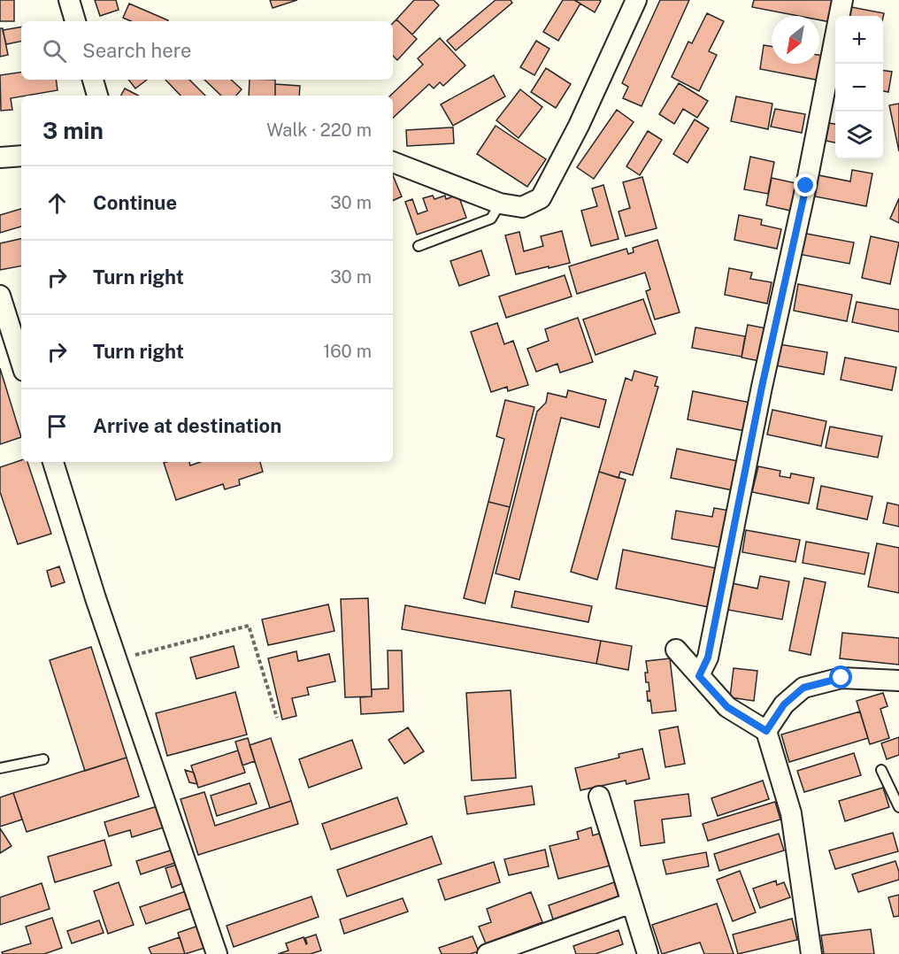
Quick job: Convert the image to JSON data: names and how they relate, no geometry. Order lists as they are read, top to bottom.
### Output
{
  "north": "bottom left",
  "page": {
    "map_buttons": ["+", "−"],
    "search": "Search here",
    "heading": ["3 min", "Walk · 220 m"],
    "list": [
      ["Continue", "30 m"],
      ["Turn right", "30 m"],
      ["Turn right", "160 m"],
      "Arrive at destination"
    ]
  }
}
